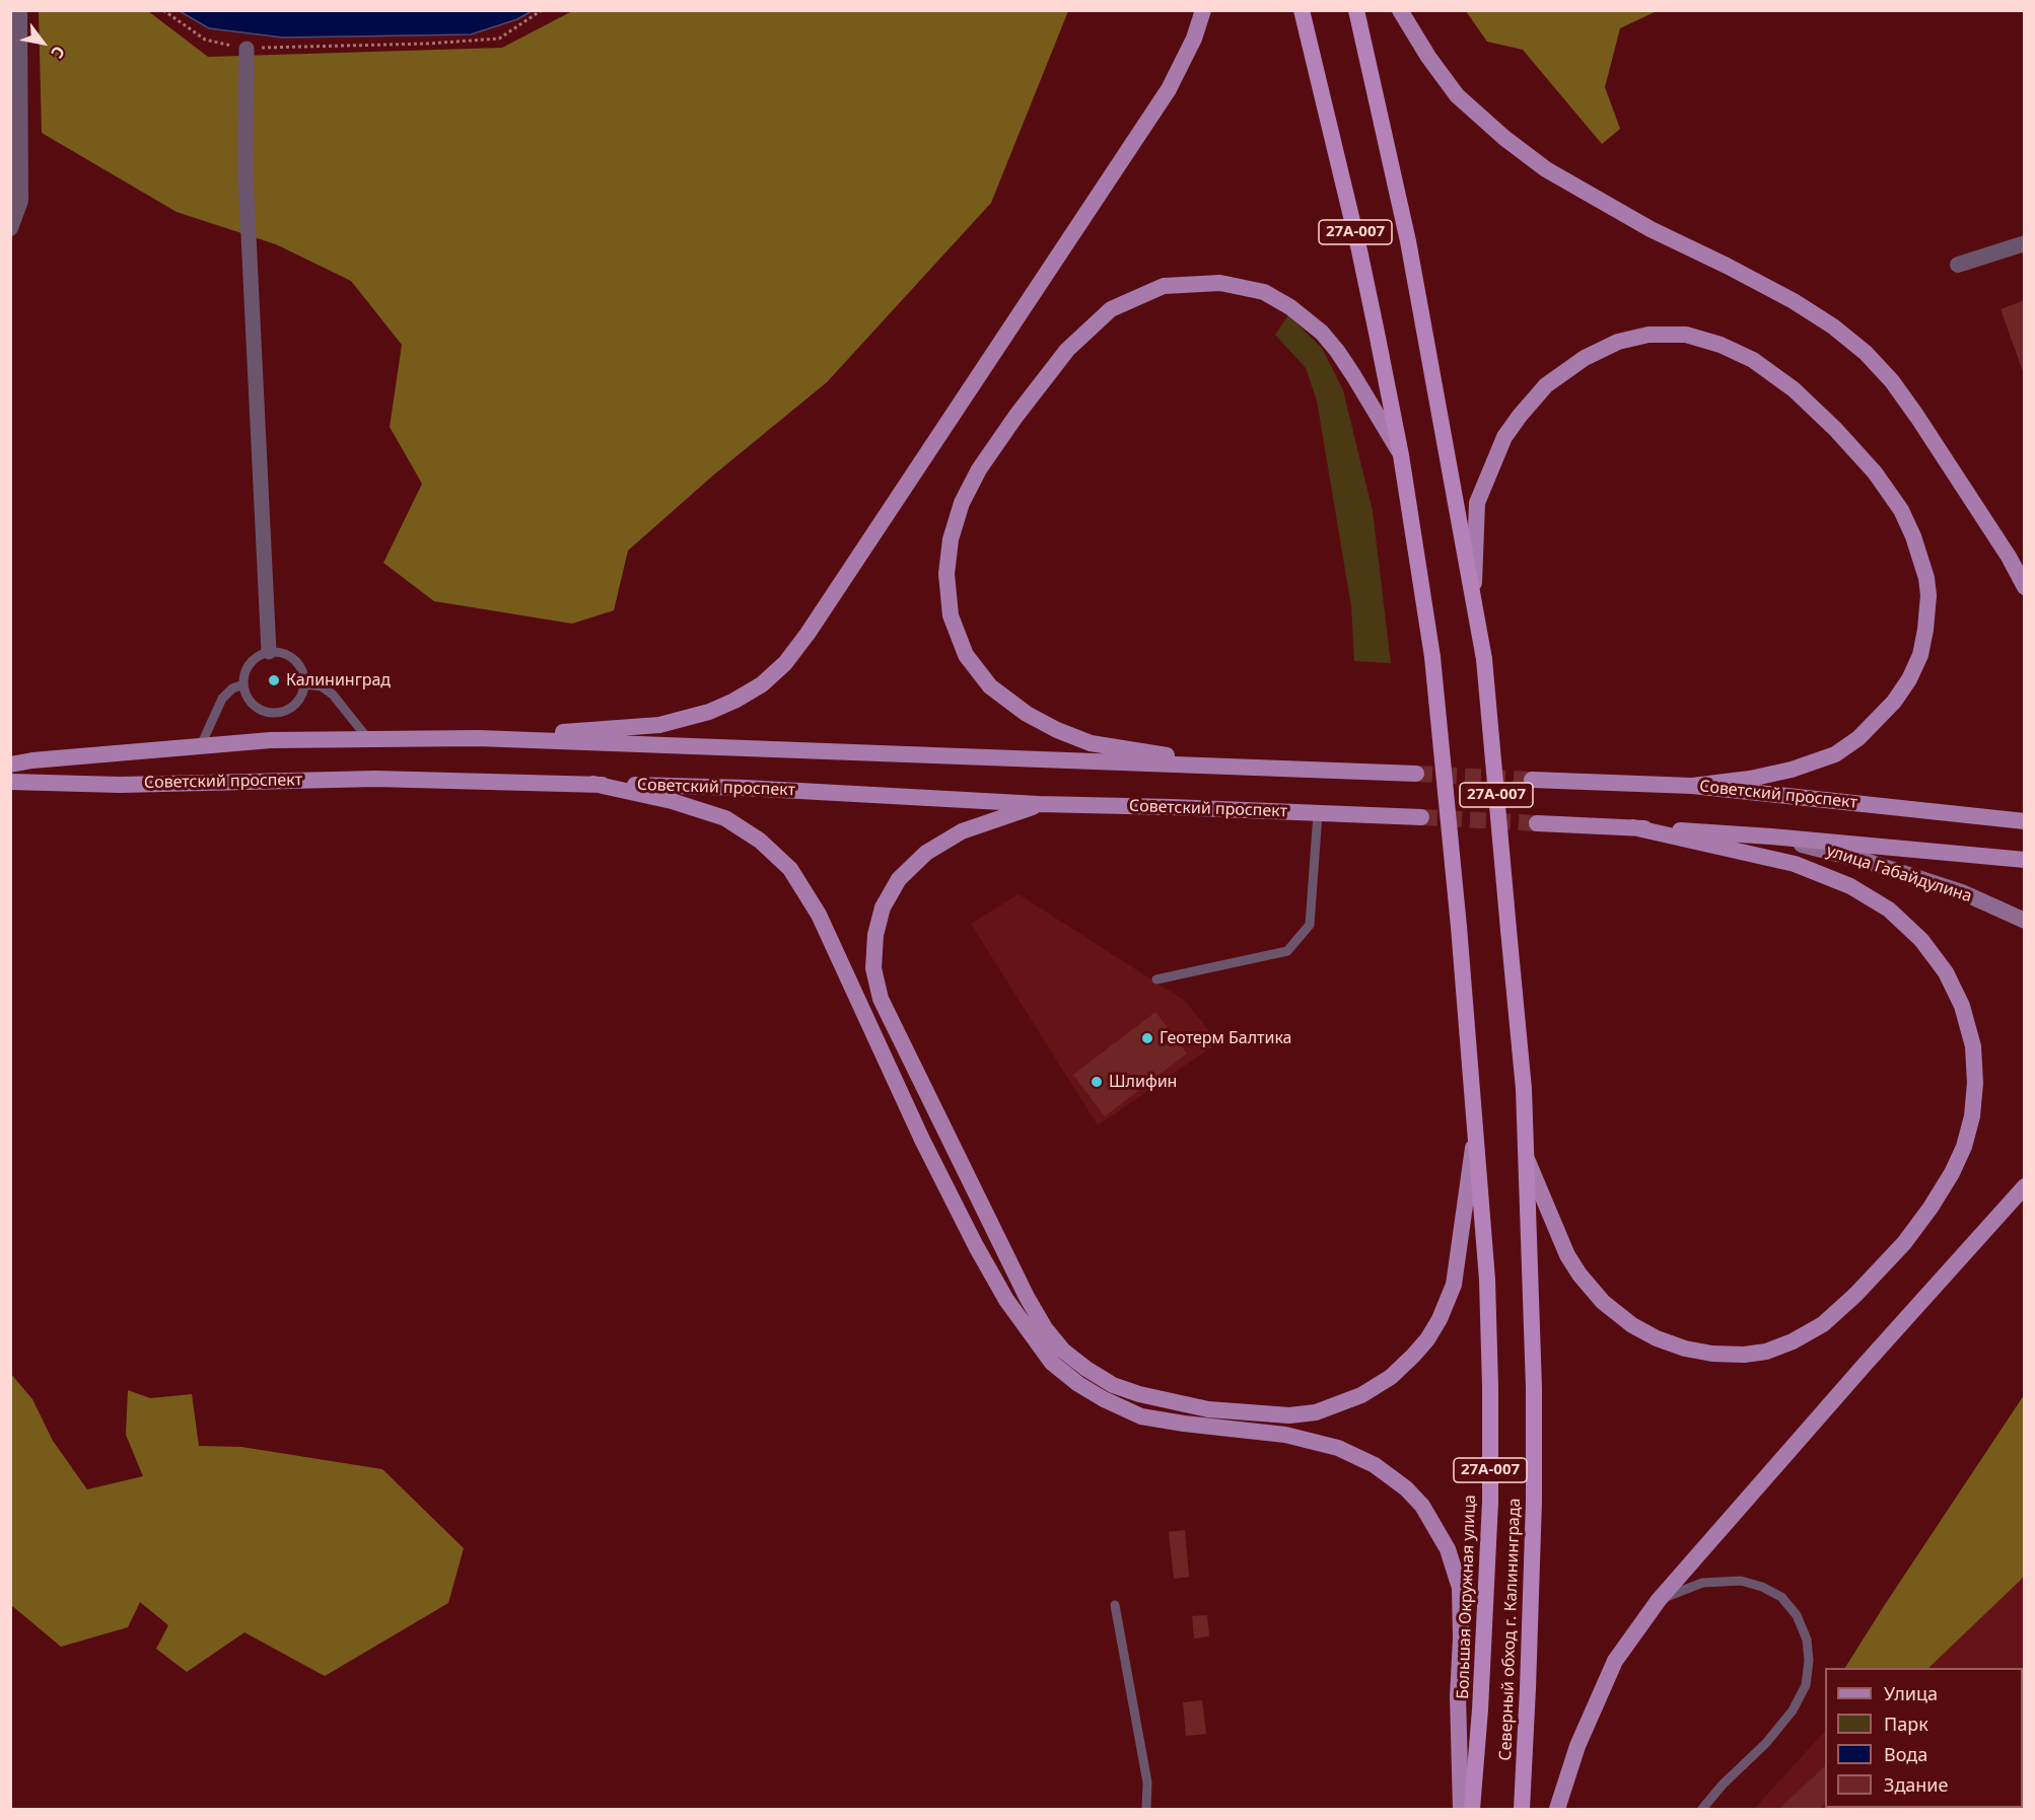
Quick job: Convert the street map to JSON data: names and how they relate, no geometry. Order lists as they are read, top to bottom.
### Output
{
  "streets": {
    "highway": ["27А-007", "Большая Окружная улица", "Северный обход г. Калининграда"],
    "main road": ["Советский проспект", "улица Габайдулина"]
  },
  "crossings": [
    ["27А-007", "Большая Окружная улица"]
  ],
  "places": ["Калининград", "Геотерм Балтика", "Шлифин"],
  "legend": [
    "Улица",
    "Парк",
    "Вода",
    "Здание"
  ],
  "north": "bottom right"
}
